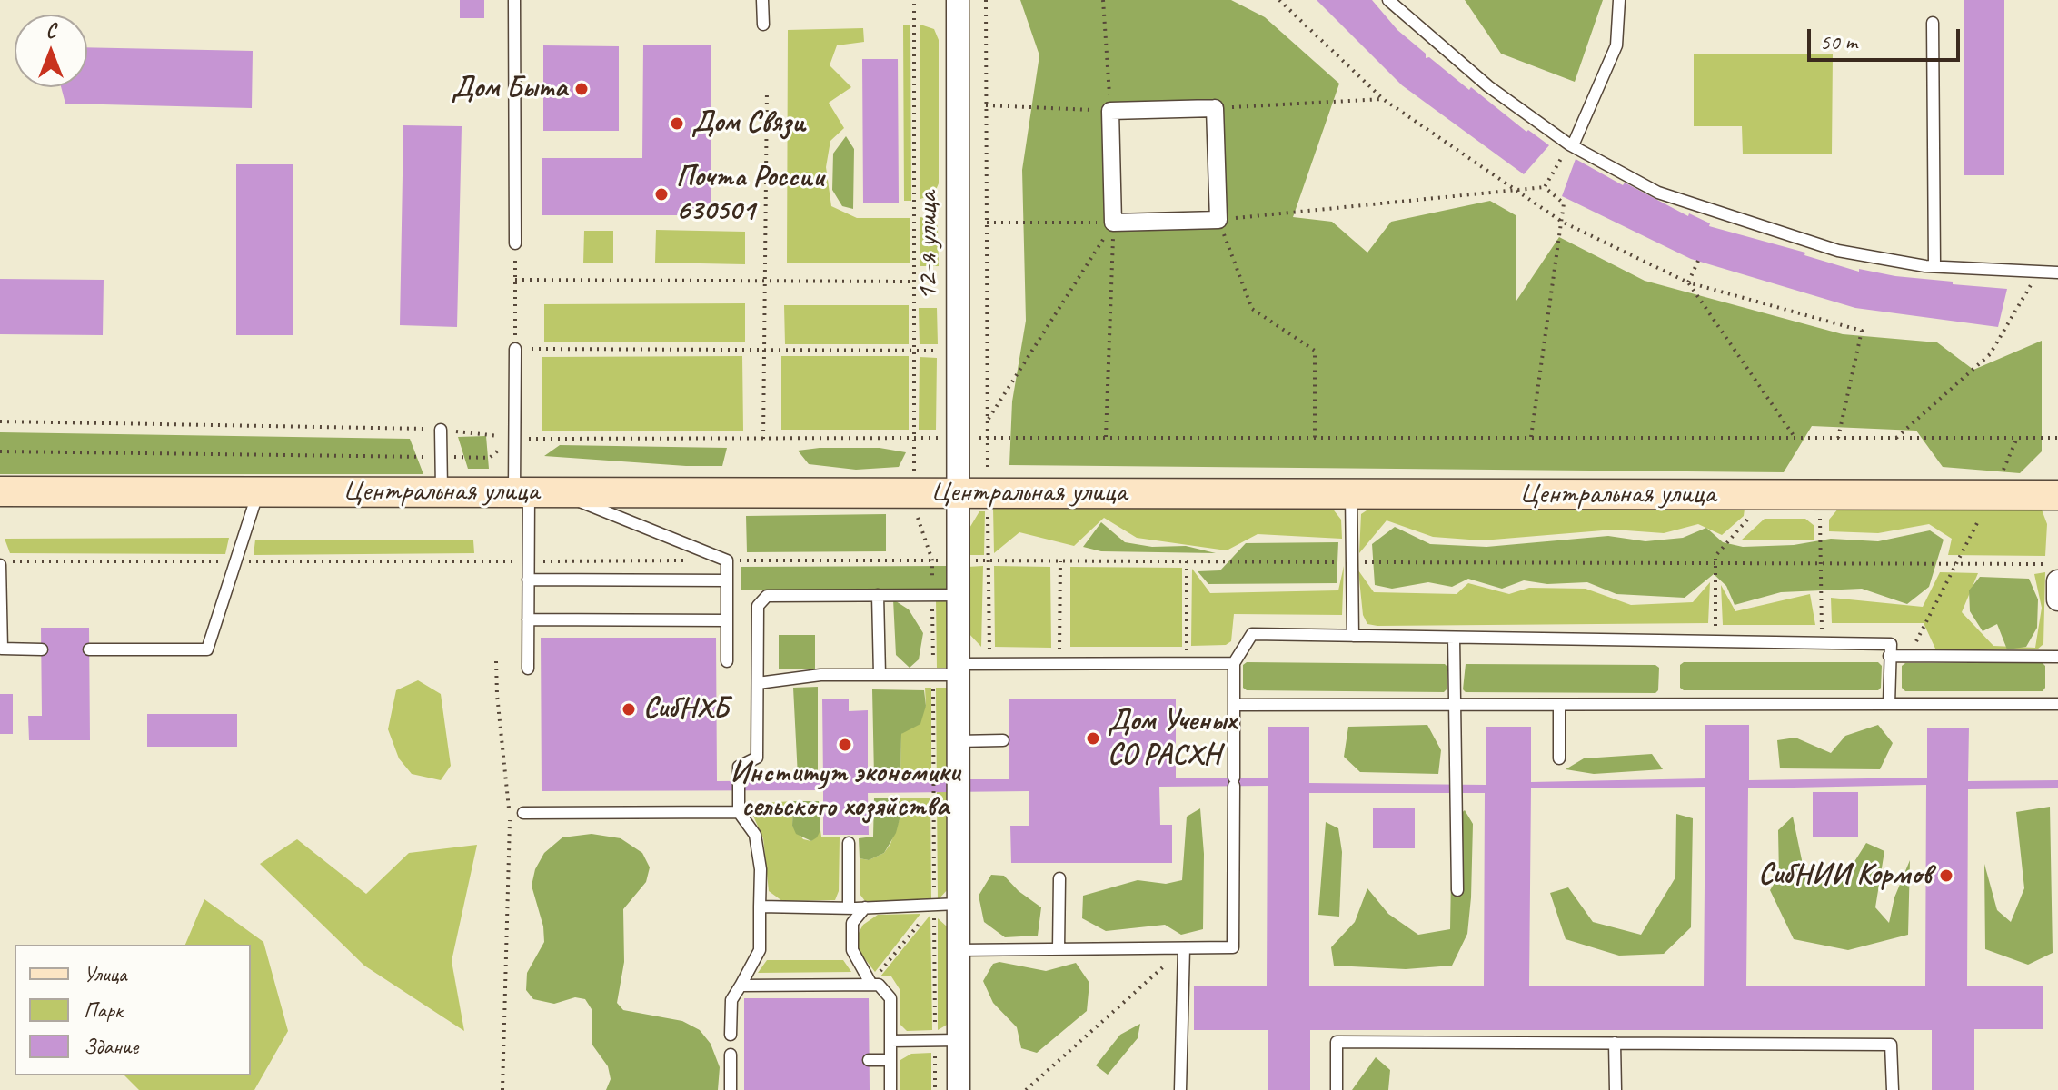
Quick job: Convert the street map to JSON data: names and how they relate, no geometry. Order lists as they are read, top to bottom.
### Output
{
  "streets": {
    "main road": ["Центральная улица"],
    "street": ["12-я улица"]
  },
  "crossings": [
    ["12-я улица", "Центральная улица"]
  ],
  "places": [
    "Дом Быта",
    "Дом Связи",
    "Почта России 630501",
    "СибНХБ",
    "Дом Ученых СО РАСХН",
    "Институт экономики сельского хозяйства",
    "СибНИИ Кормов"
  ],
  "legend": ["Улица", "Парк", "Здание"],
  "scale_bar": "50 m",
  "north": "top"
}
